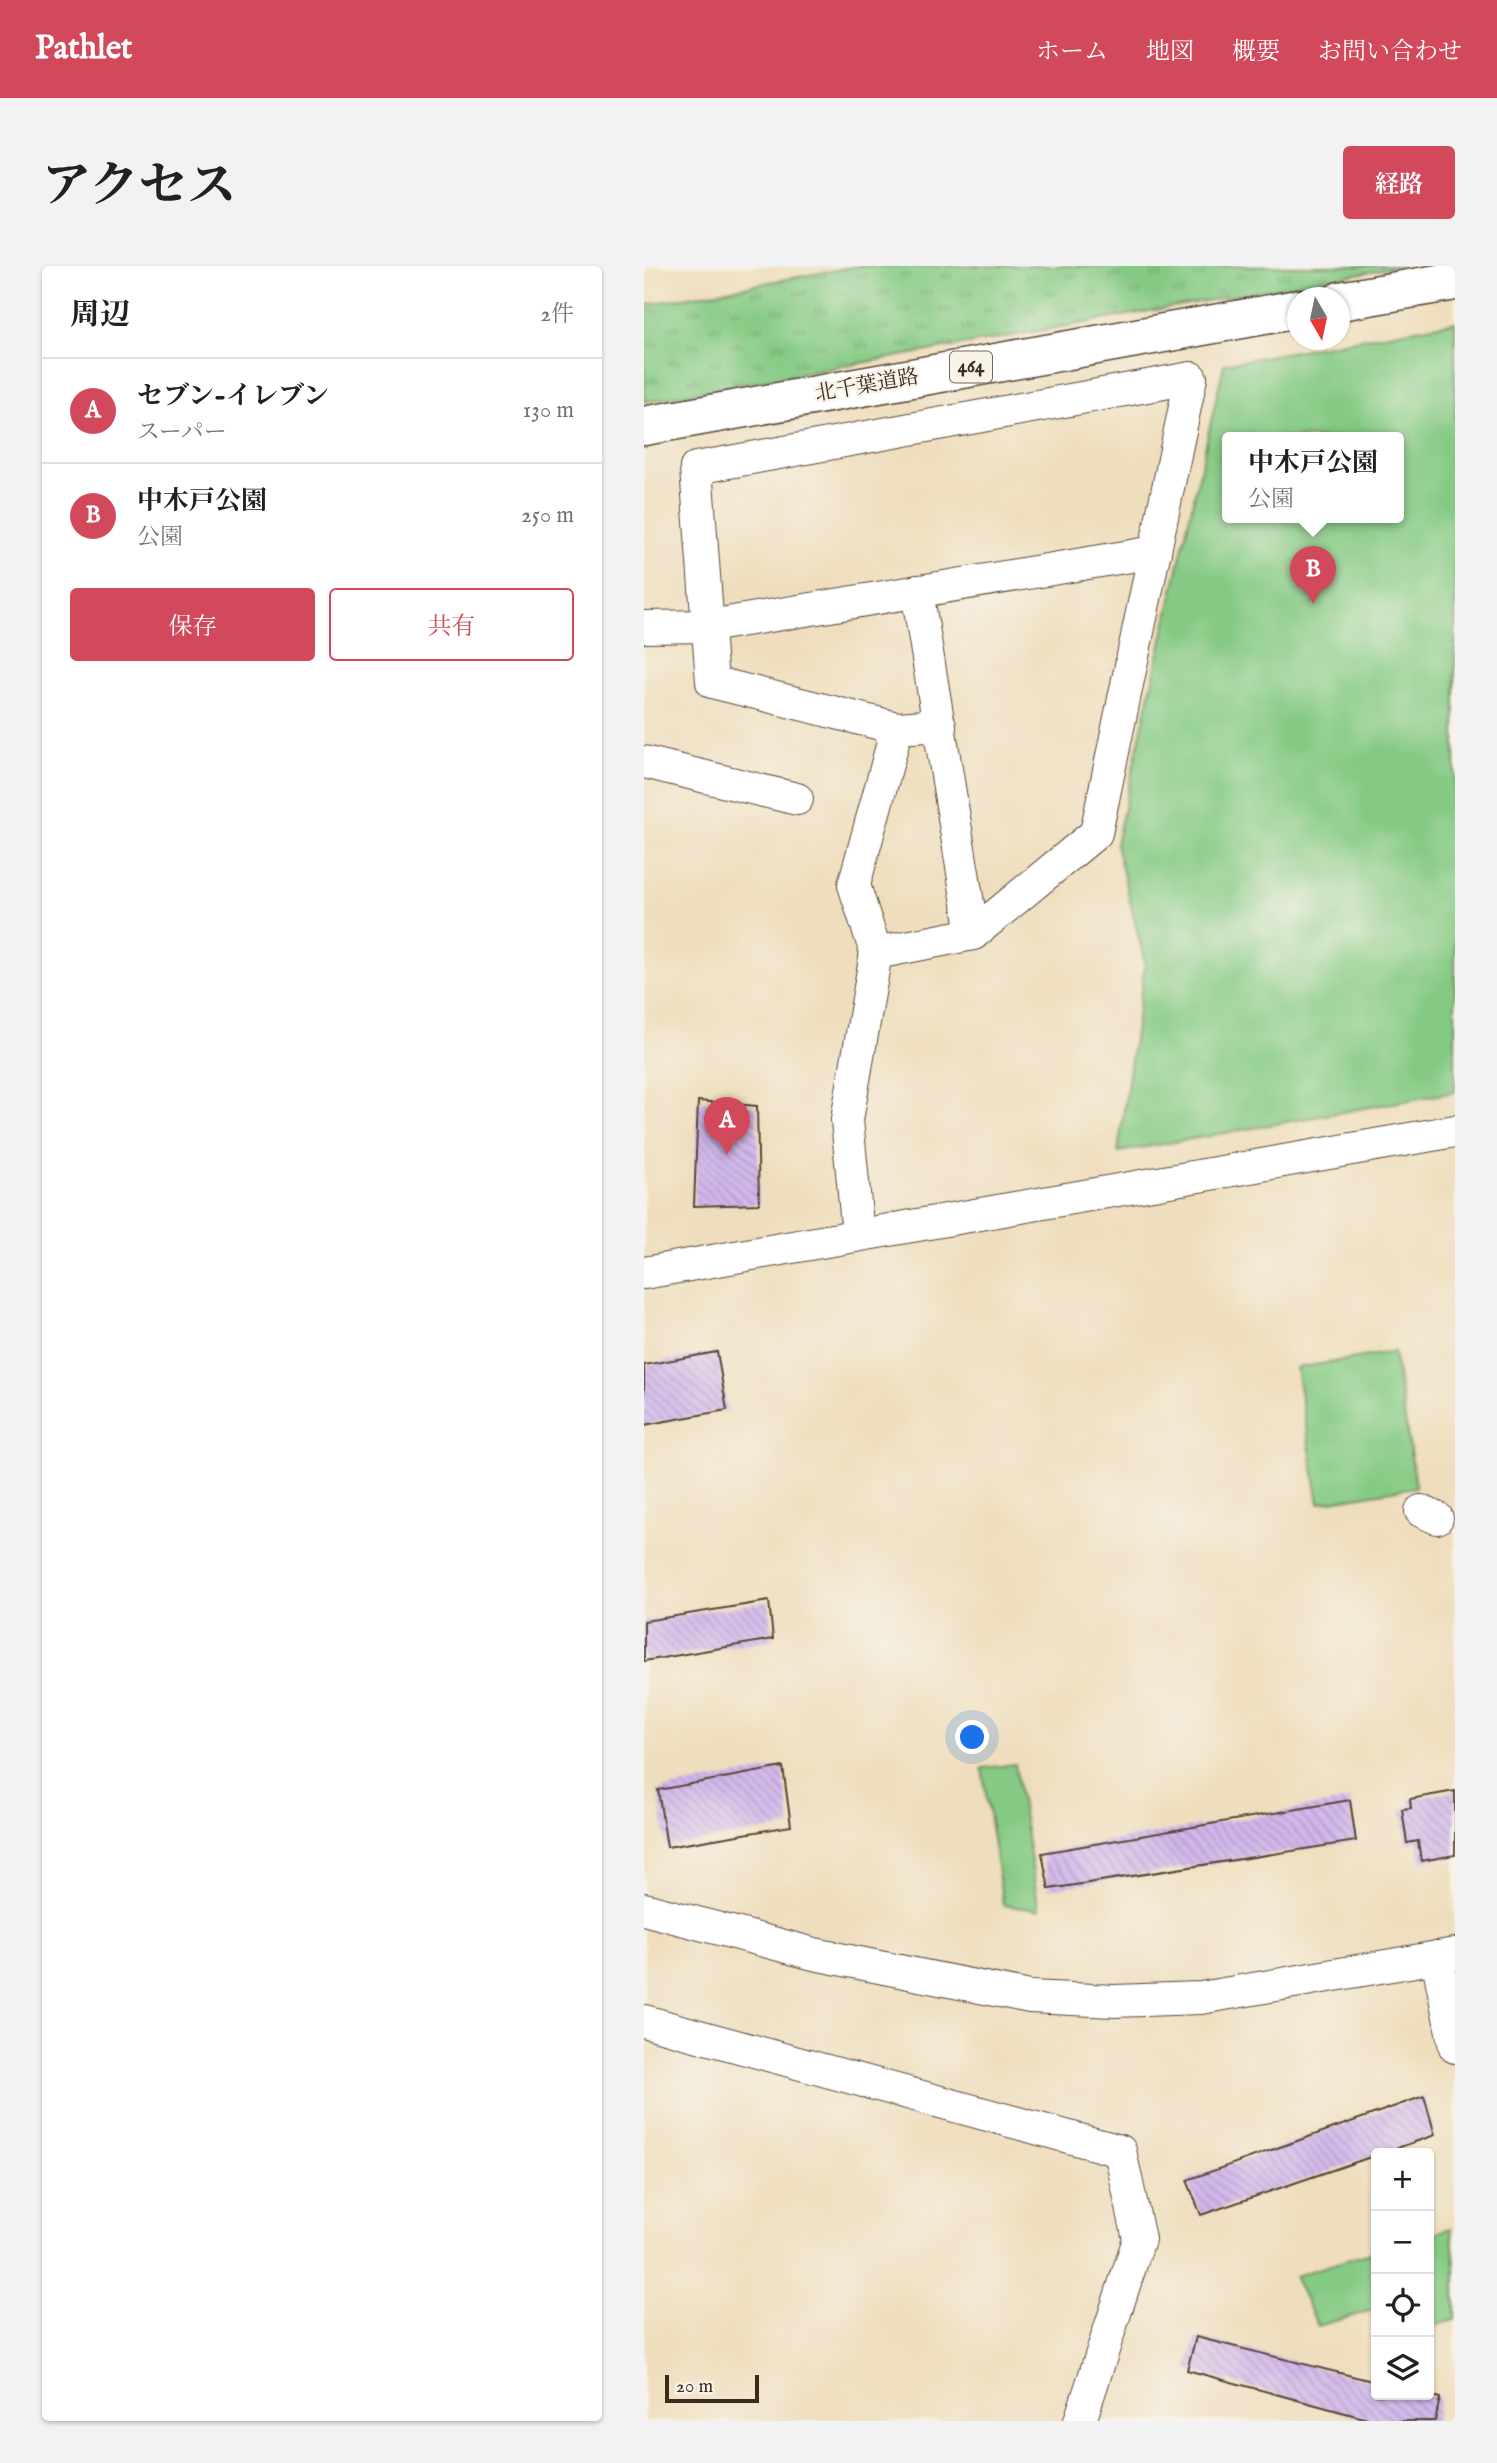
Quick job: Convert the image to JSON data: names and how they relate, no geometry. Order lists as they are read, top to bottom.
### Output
{
  "streets": {
    "highway": ["464", "北千葉道路"]
  },
  "scale_bar": "20 m",
  "north": "bottom",
  "page": {
    "header": "Pathlet",
    "nav": [
      "ホーム",
      "地図",
      "概要",
      "お問い合わせ"
    ],
    "title": "アクセス",
    "buttons": [
      "経路",
      ["保存", "共有"]
    ],
    "heading": ["周辺", "2件"],
    "list": [
      {
        "mark": "A",
        "name": "セブン-イレブン",
        "note": "スーパー",
        "value": "130 m"
      },
      {
        "mark": "B",
        "name": "中木戸公園",
        "note": "公園",
        "value": "250 m"
      }
    ],
    "popup": ["中木戸公園", "公園"],
    "pins": ["B", "A"],
    "map_buttons": ["+", "−"],
    "scale": "20 m"
  }
}
